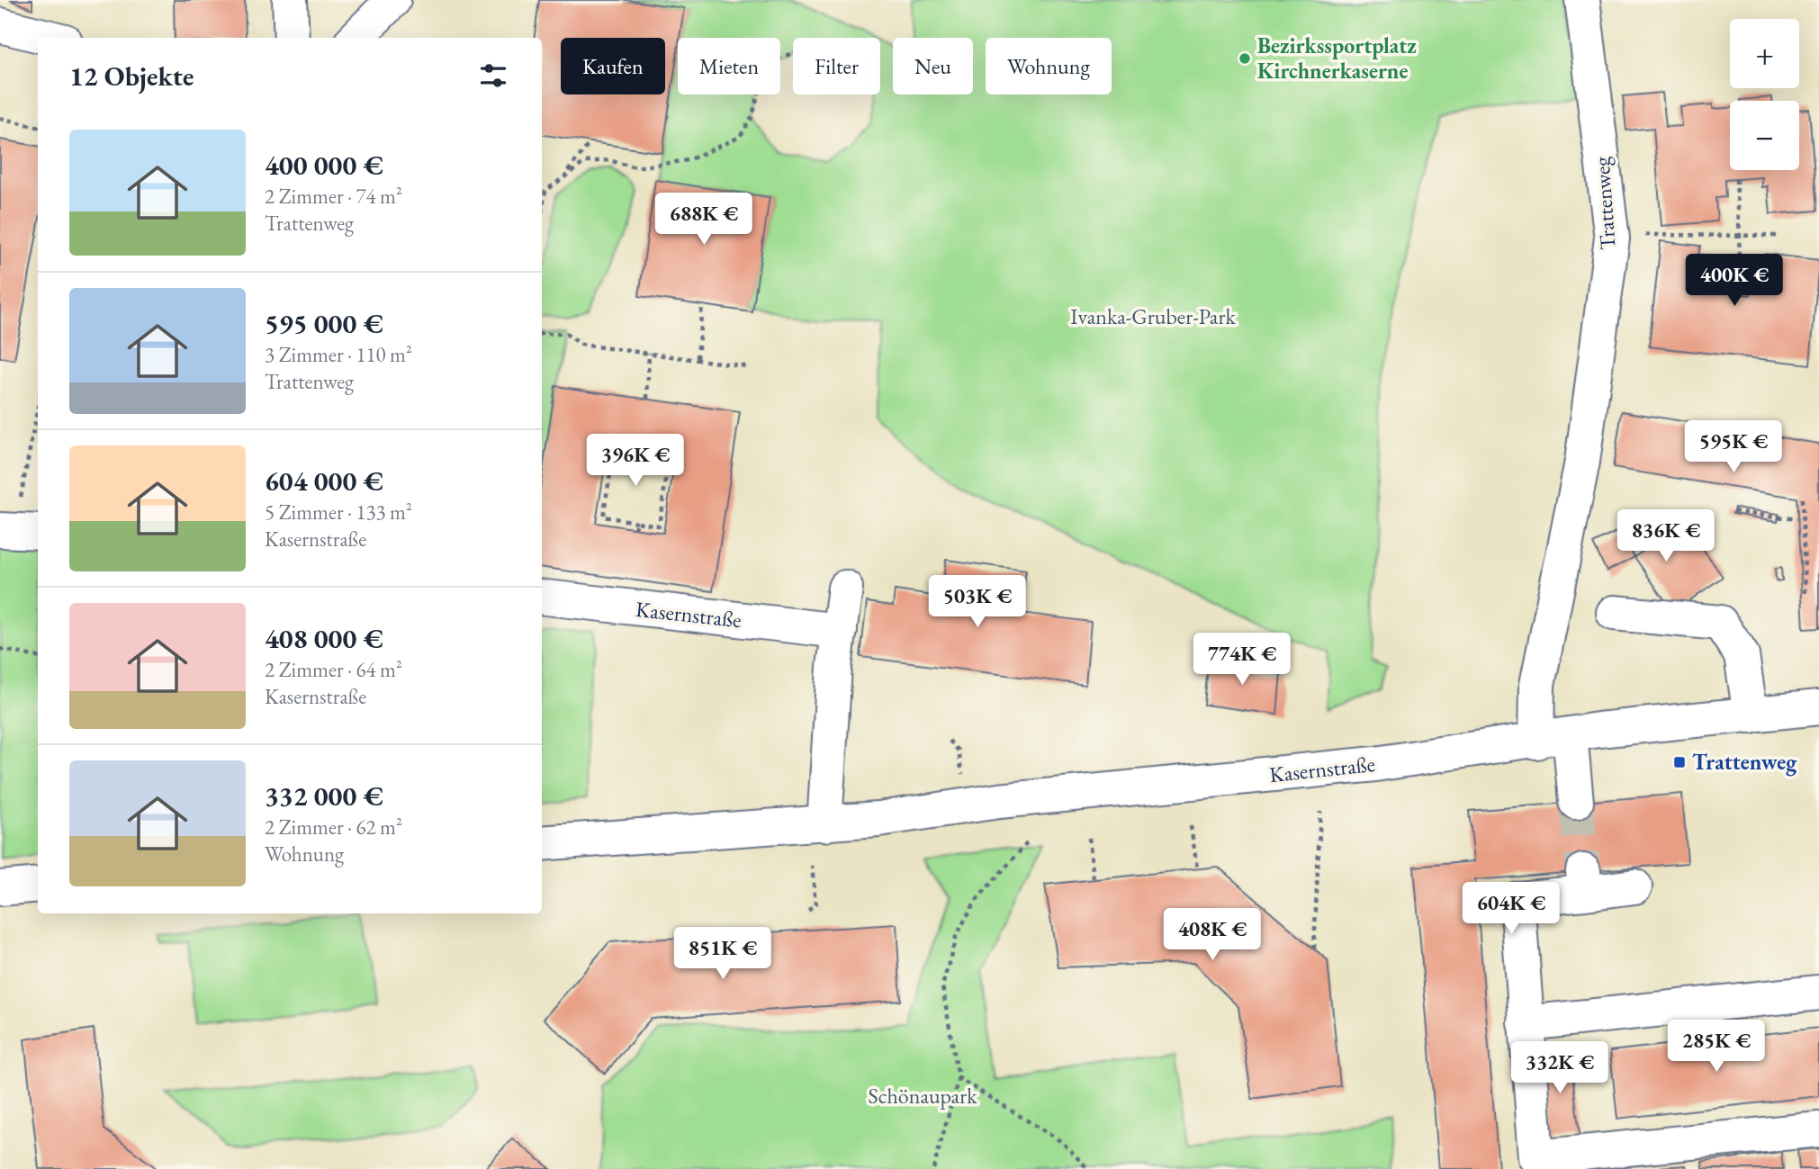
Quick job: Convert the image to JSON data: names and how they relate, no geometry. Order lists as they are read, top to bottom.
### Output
{
  "streets": {
    "street": ["Trattenweg", "Kasernstraße"]
  },
  "crossings": [
    ["Trattenweg", "Kasernstraße"]
  ],
  "parks": ["Ivanka-Gruber-Park", "Schönaupark"],
  "places": {
    "other": ["Bezirkssportplatz Kirchnerkaserne"],
    "transit": ["Trattenweg"]
  },
  "page": {
    "map_buttons": ["+", "−"],
    "chip": [
      "Kaufen",
      "Mieten",
      "Filter",
      "Neu",
      "Wohnung"
    ],
    "heading": "12 Objekte",
    "list": [
      {
        "name": "400 000 €",
        "note": "2 Zimmer · 74 m² · Trattenweg"
      },
      {
        "name": "595 000 €",
        "note": "3 Zimmer · 110 m² · Trattenweg"
      },
      {
        "name": "604 000 €",
        "note": "5 Zimmer · 133 m² · Kasernstraße"
      },
      {
        "name": "408 000 €",
        "note": "2 Zimmer · 64 m² · Kasernstraße"
      },
      {
        "name": "332 000 €",
        "note": "2 Zimmer · 62 m² · Wohnung"
      }
    ],
    "price": [
      "688K €",
      "400K €",
      "595K €",
      "396K €",
      "836K €",
      "503K €",
      "774K €",
      "604K €",
      "408K €",
      "851K €",
      "285K €",
      "332K €"
    ]
  }
}
